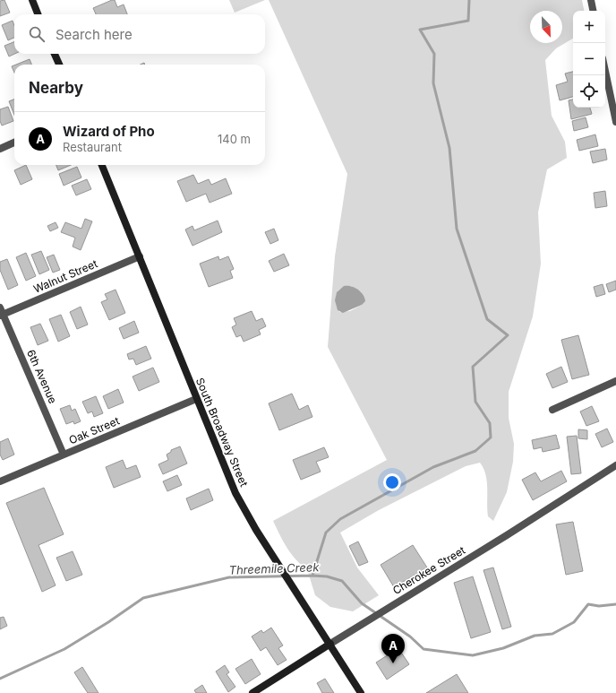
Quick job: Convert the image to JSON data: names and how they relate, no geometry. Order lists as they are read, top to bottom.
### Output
{
  "streets": {
    "street": [
      "Walnut Street",
      "6th Avenue",
      "Oak Street",
      "South Broadway Street",
      "Cherokee Street"
    ]
  },
  "crossings": [
    ["Walnut Street", "6th Avenue"],
    ["Walnut Street", "South Broadway Street"],
    ["6th Avenue", "Oak Street"],
    ["Oak Street", "South Broadway Street"],
    ["South Broadway Street", "Cherokee Street"]
  ],
  "water": ["Threemile Creek"],
  "north": "bottom right",
  "page": {
    "map_buttons": ["+", "−"],
    "search": "Search here",
    "heading": "Nearby",
    "list": [
      {
        "mark": "A",
        "name": "Wizard of Pho",
        "note": "Restaurant",
        "value": "140 m"
      }
    ],
    "pins": "A"
  }
}
